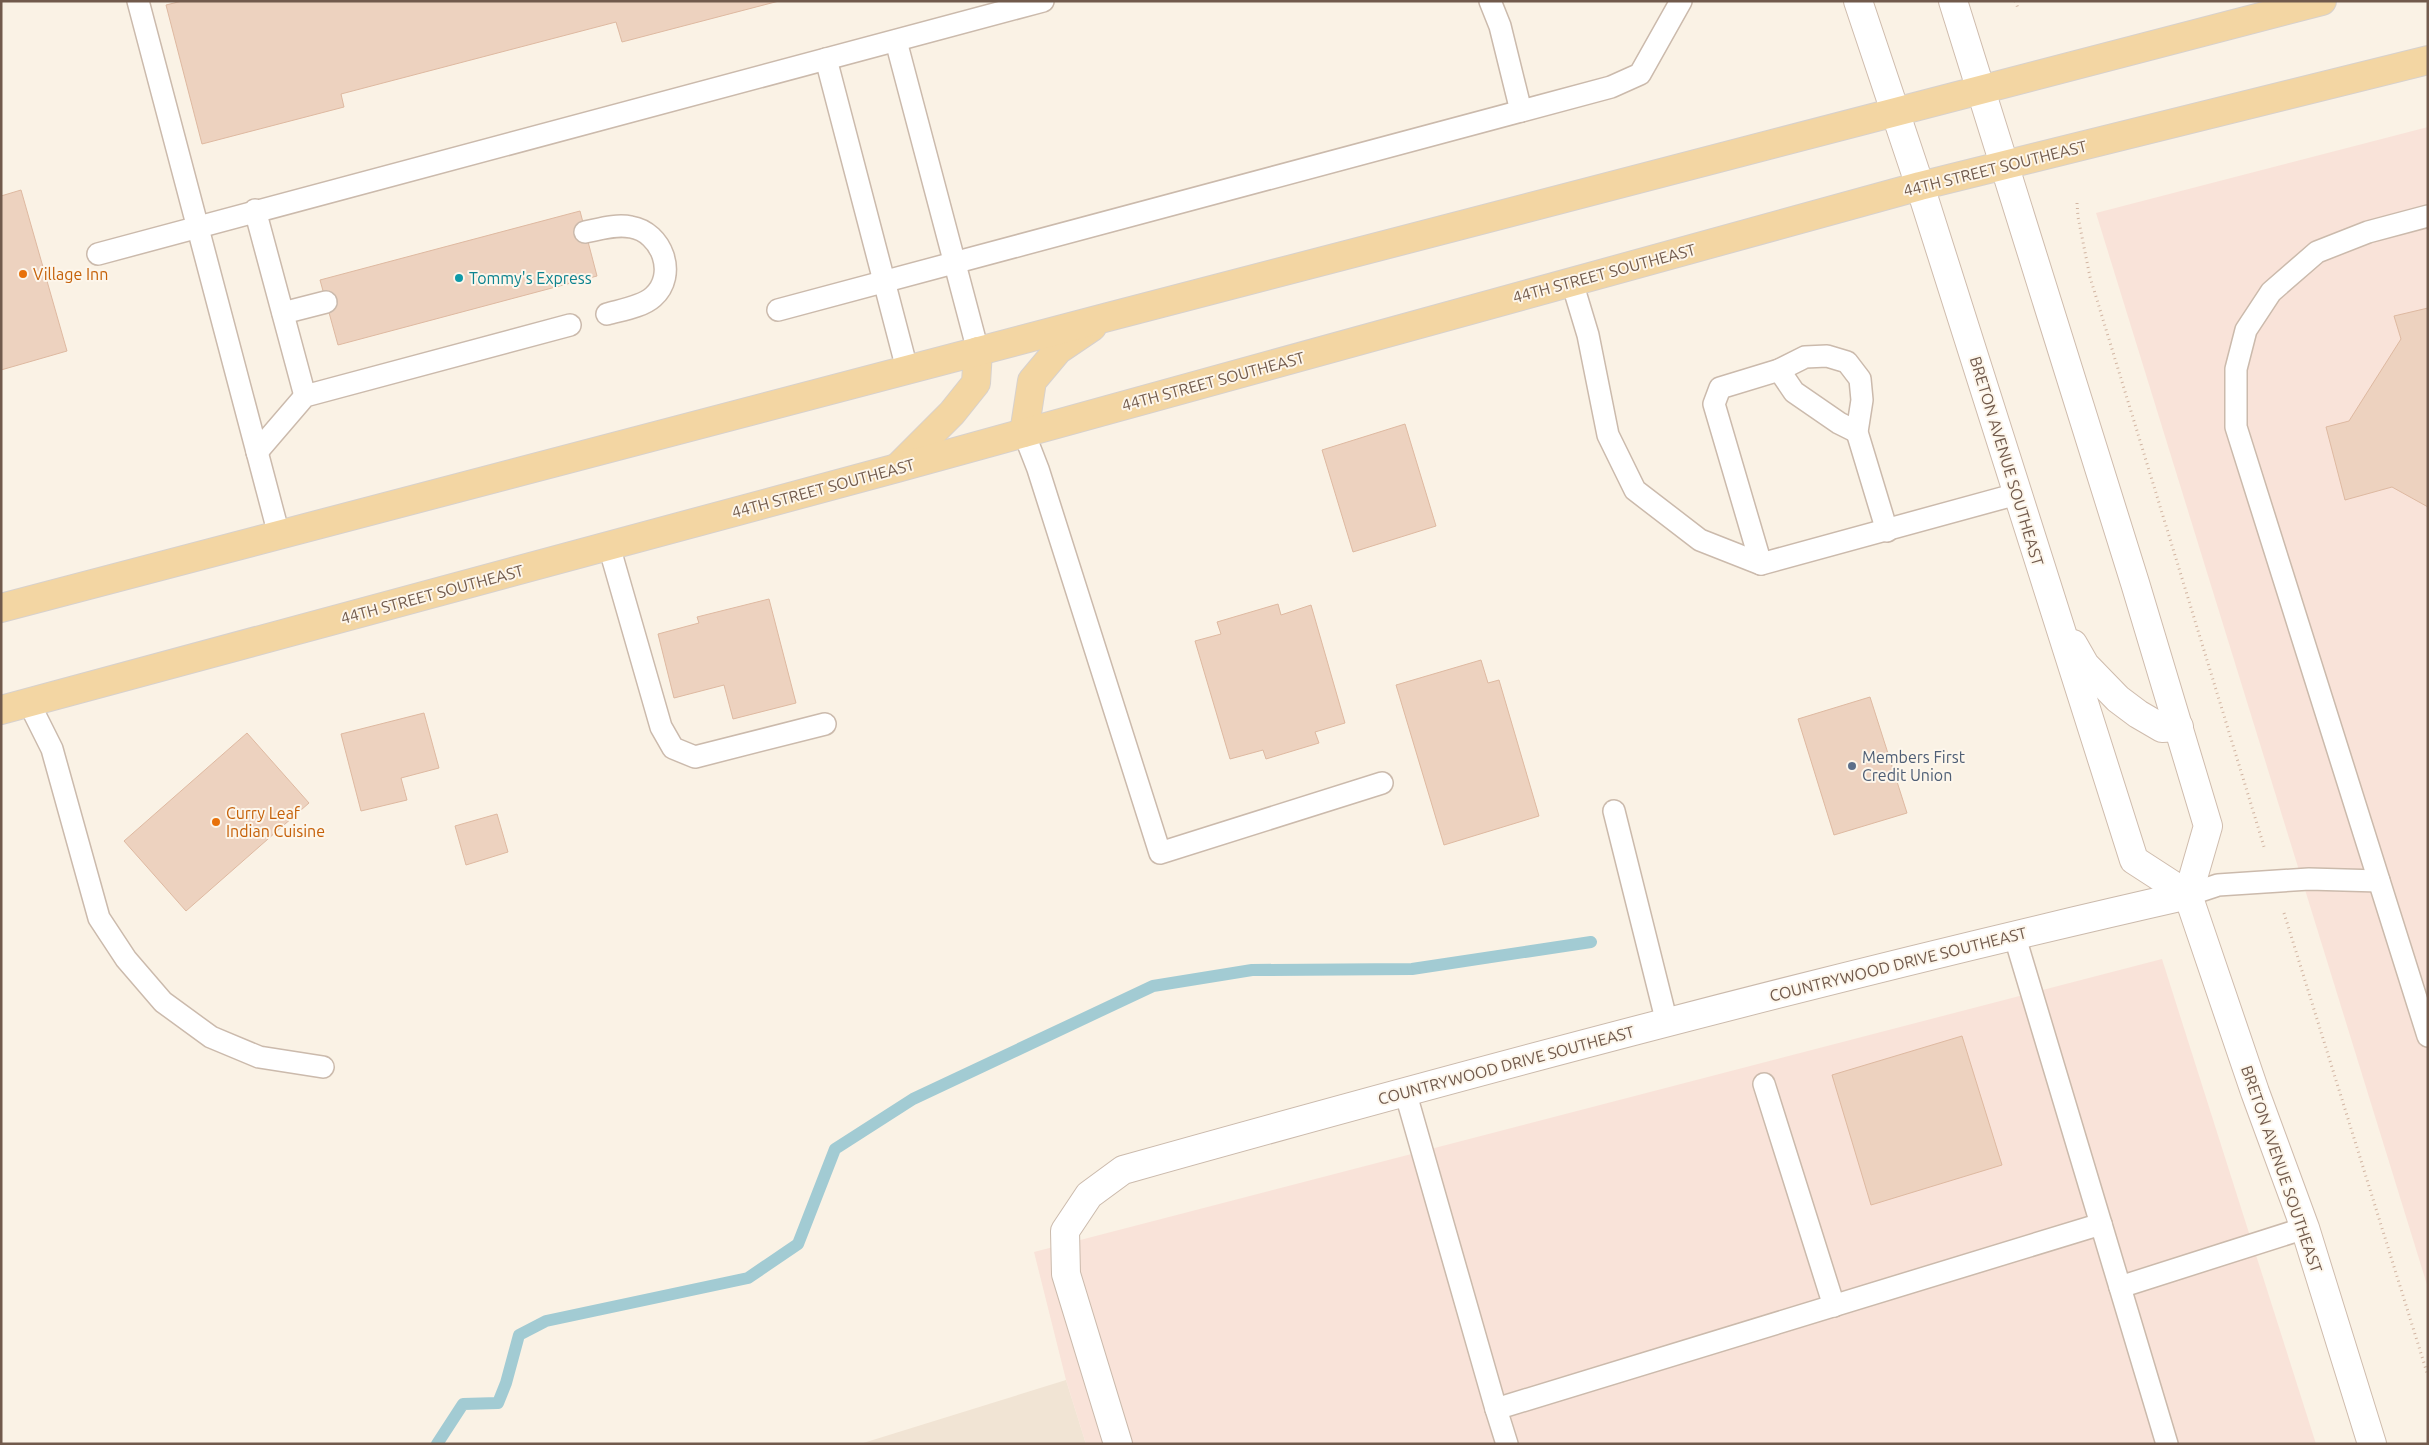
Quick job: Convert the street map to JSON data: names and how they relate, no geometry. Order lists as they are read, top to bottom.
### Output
{
  "streets": {
    "main road": ["44TH STREET SOUTHEAST", "BRETON AVENUE SOUTHEAST", "COUNTRYWOOD DRIVE SOUTHEAST"]
  },
  "crossings": [
    ["44TH STREET SOUTHEAST", "BRETON AVENUE SOUTHEAST"],
    ["BRETON AVENUE SOUTHEAST", "COUNTRYWOOD DRIVE SOUTHEAST"]
  ],
  "places": [
    "Village Inn",
    "Tommy's Express",
    "Members First Credit Union",
    "Curry Leaf Indian Cuisine"
  ]
}
